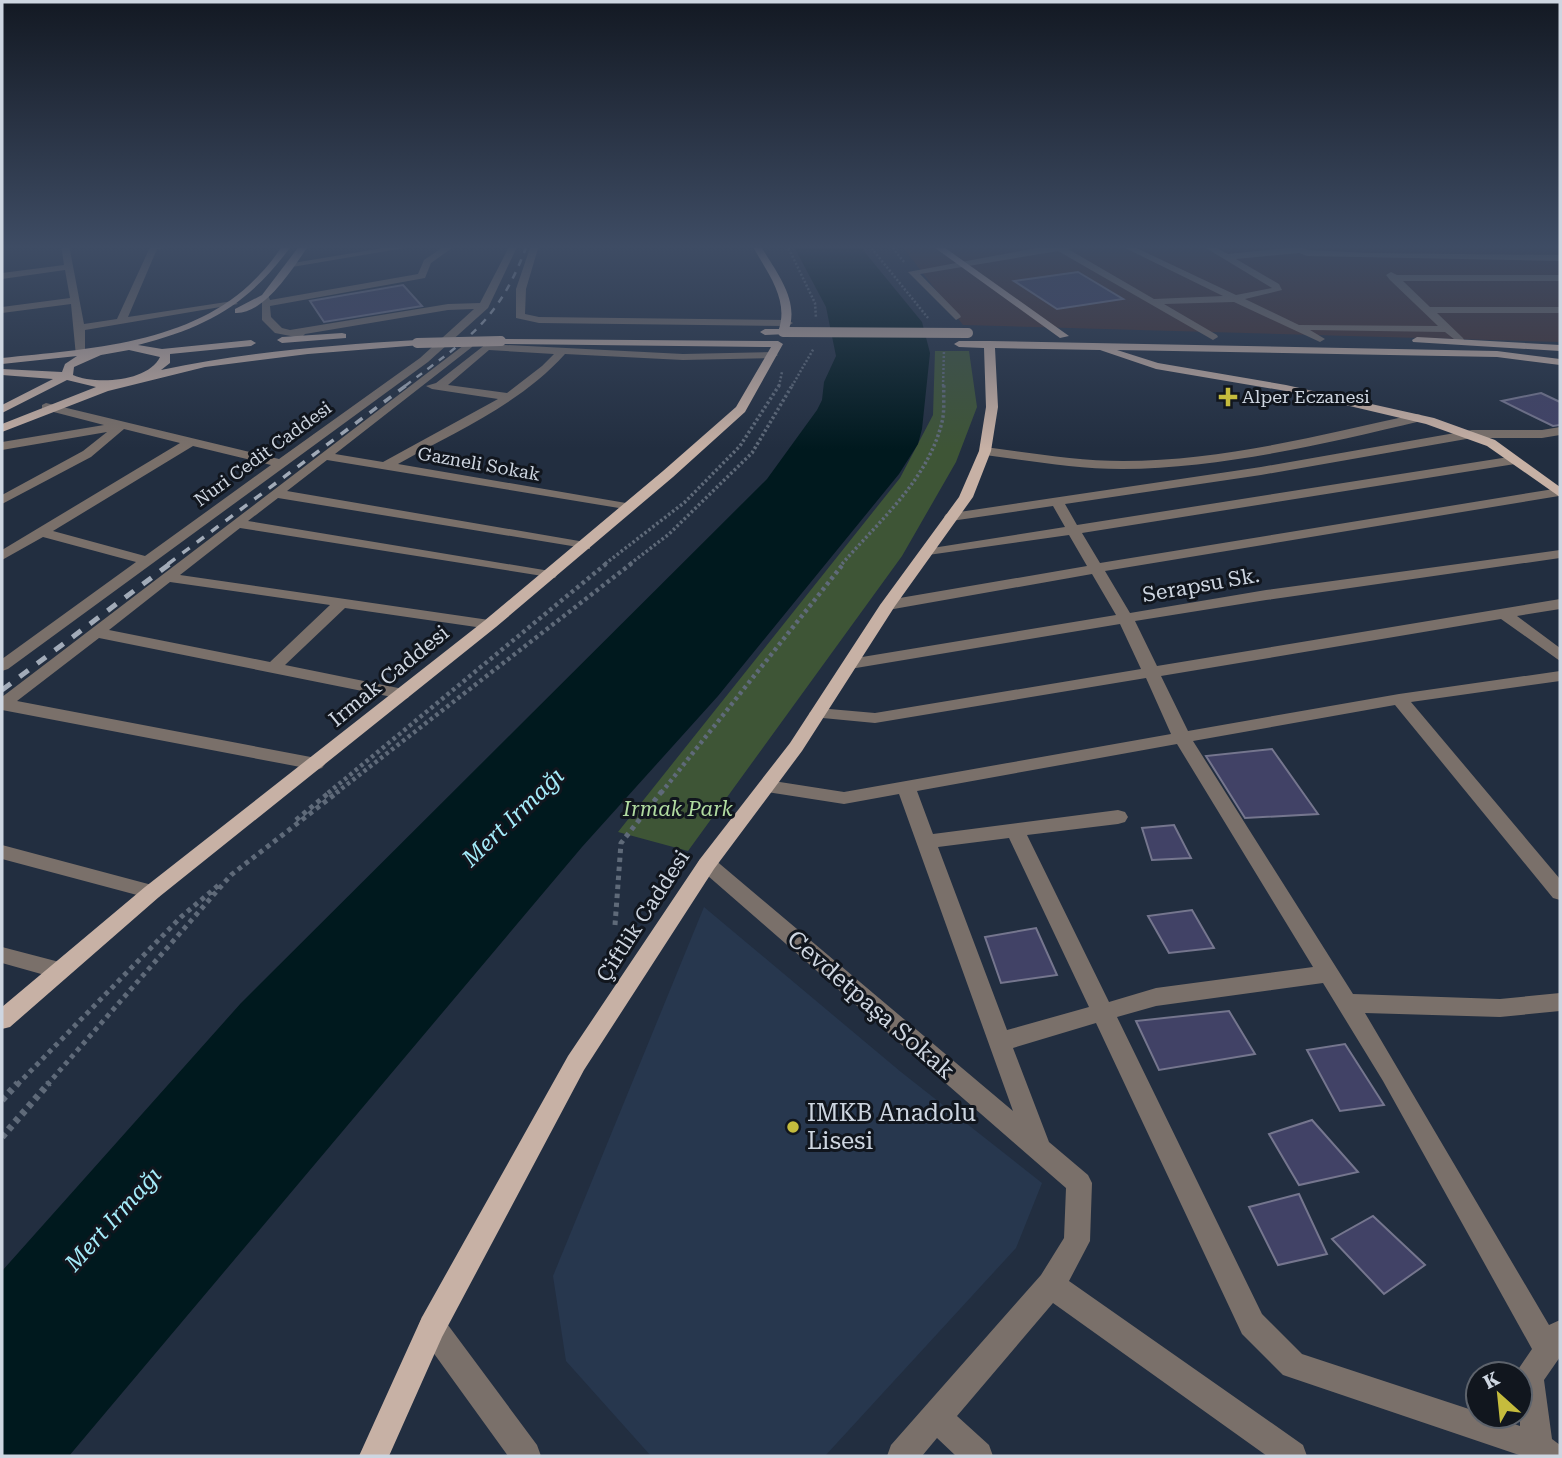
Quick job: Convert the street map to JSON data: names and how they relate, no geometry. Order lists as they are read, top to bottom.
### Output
{
  "streets": {
    "main road": ["Irmak Caddesi", "Çiftlik Caddesi"],
    "street": [
      "Nuri Cedit Caddesi",
      "Gazneli Sokak",
      "Serapsu Sk.",
      "Cevdetpaşa Sokak"
    ]
  },
  "crossings": [
    ["Nuri Cedit Caddesi", "Gazneli Sokak"],
    ["Gazneli Sokak", "Irmak Caddesi"],
    ["Serapsu Sk.", "Çiftlik Caddesi"],
    ["Çiftlik Caddesi", "Cevdetpaşa Sokak"]
  ],
  "water": ["Mert Irmağı"],
  "parks": ["Irmak Park"],
  "places": {
    "health": ["Alper Eczanesi"],
    "other": ["IMKB Anadolu Lisesi"]
  },
  "north": "top left"
}
